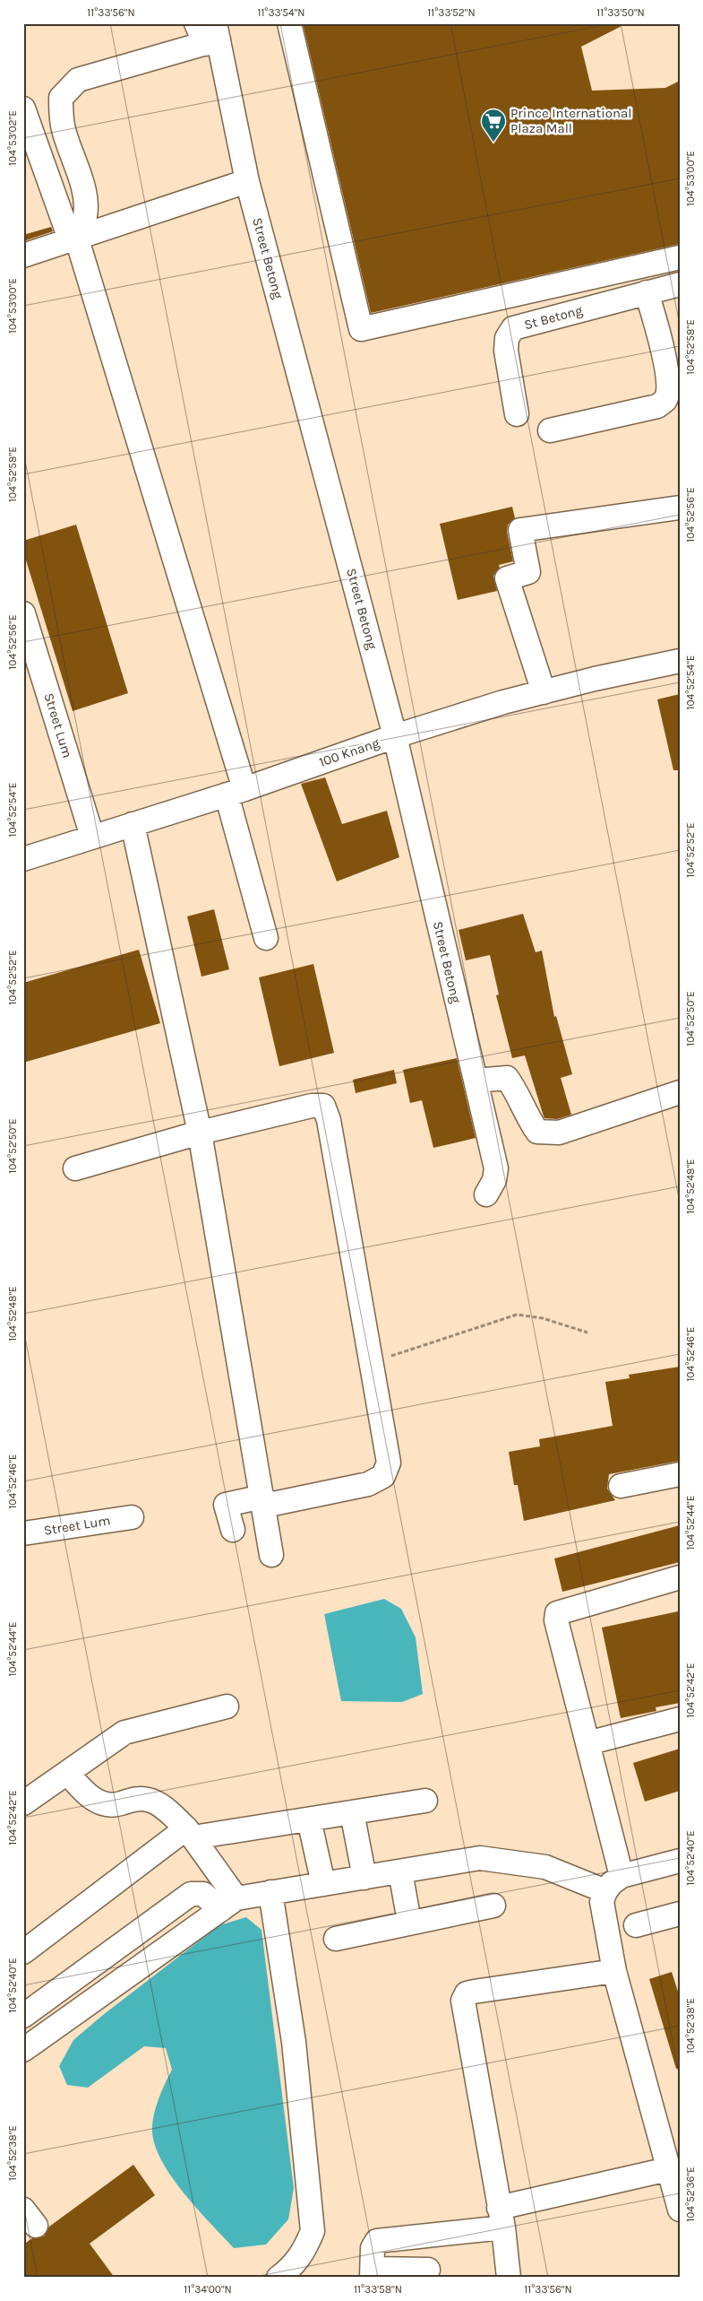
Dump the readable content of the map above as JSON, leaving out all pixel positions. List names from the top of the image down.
{
  "streets": {
    "street": [
      "Street Betong",
      "St Betong",
      "Street Lum",
      "100 Knang"
    ]
  },
  "crossings": [
    ["Street Betong", "100 Knang"],
    ["Street Lum", "100 Knang"]
  ],
  "places": {
    "supermarket": ["Prince International Plaza Mall"]
  },
  "coordinates": [
    "11°33'56\"N",
    "11°33'54\"N",
    "11°33'52\"N",
    "11°33'50\"N",
    "104°53'02\"E",
    "104°53'00\"E",
    "104°52'58\"E",
    "104°52'56\"E",
    "104°52'54\"E",
    "104°52'52\"E",
    "104°52'50\"E",
    "104°52'48\"E",
    "104°52'46\"E",
    "104°52'44\"E",
    "104°52'42\"E",
    "104°52'40\"E",
    "104°52'38\"E",
    "104°52'36\"E",
    "11°34'00\"N",
    "11°33'58\"N"
  ]
}
